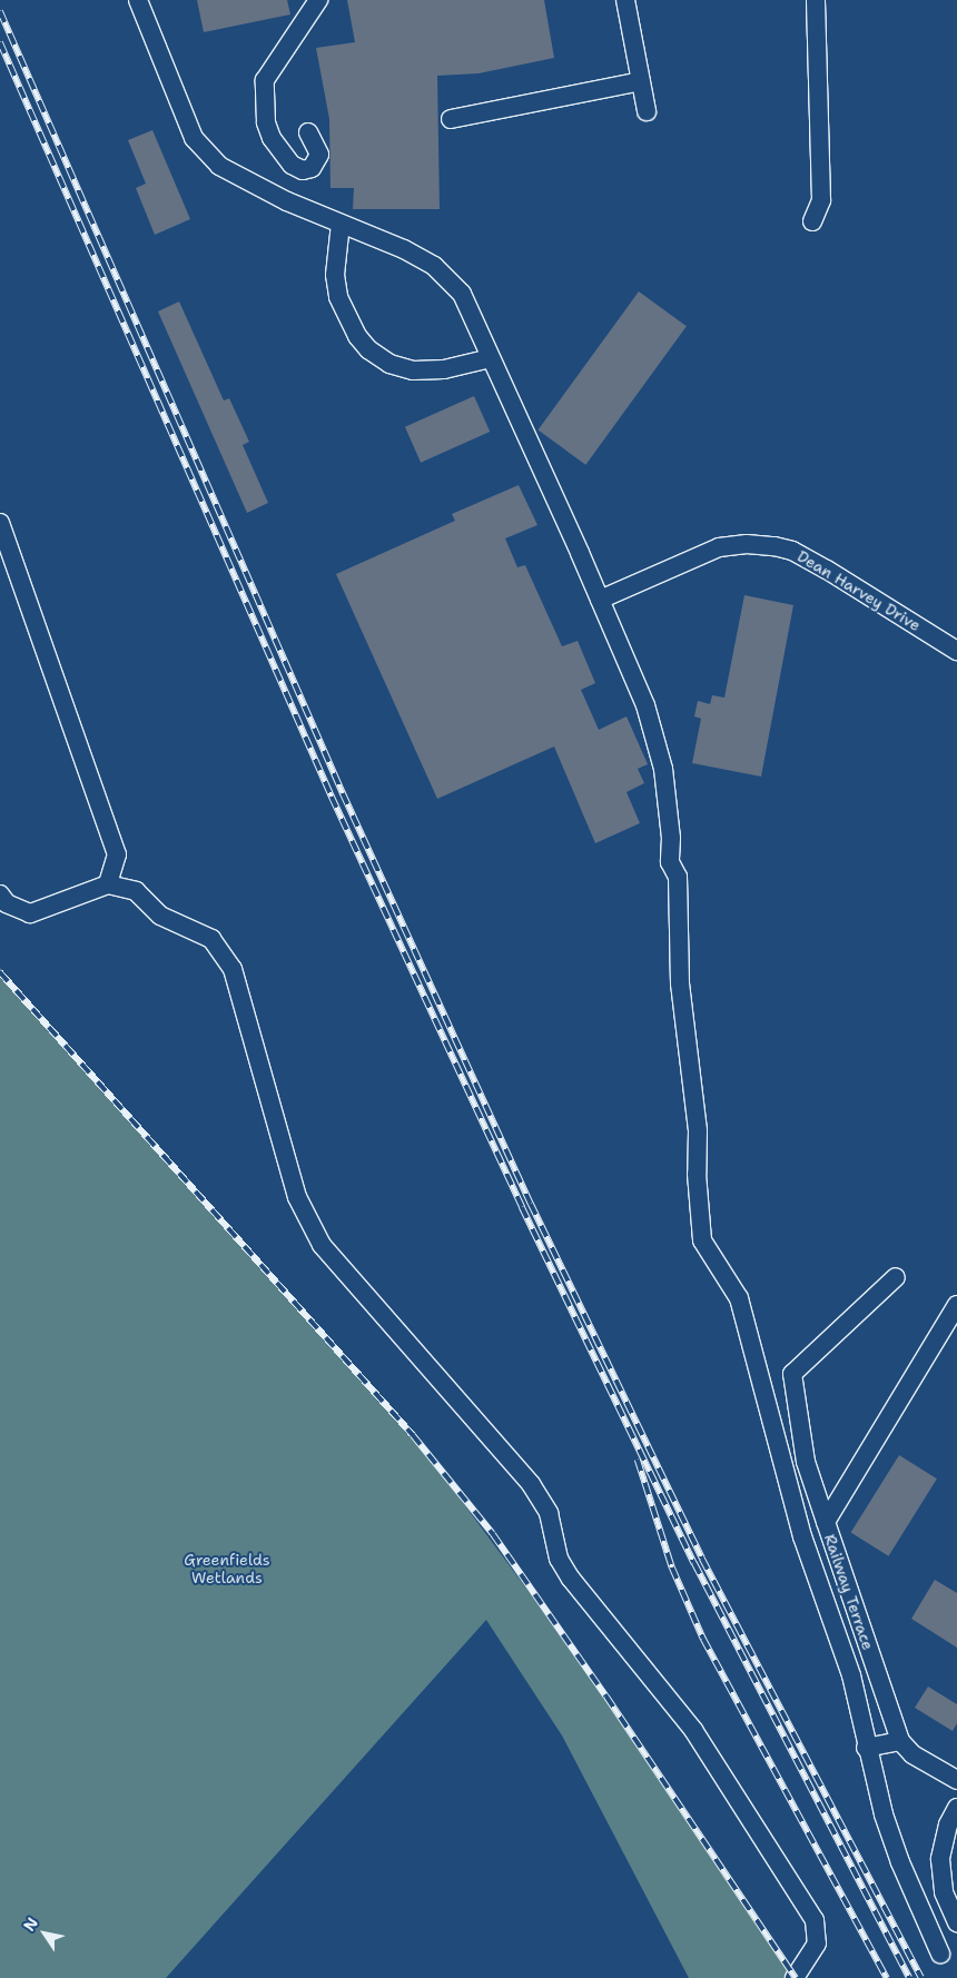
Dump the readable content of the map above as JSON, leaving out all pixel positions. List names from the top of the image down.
{
  "streets": {
    "street": ["Dean Harvey Drive", "Railway Terrace"]
  },
  "parks": ["Greenfields Wetlands"],
  "north": "top left"
}
